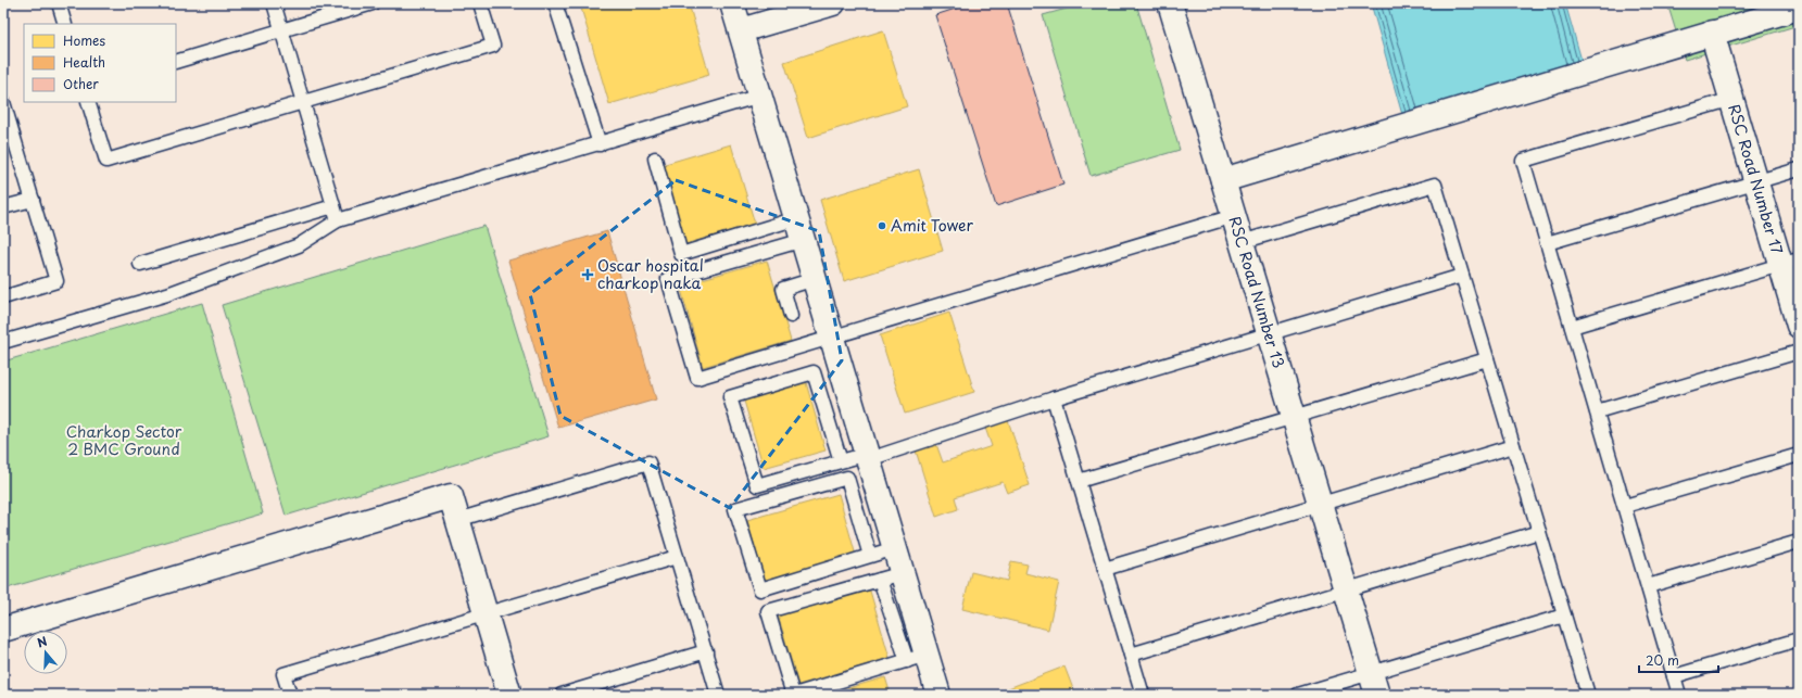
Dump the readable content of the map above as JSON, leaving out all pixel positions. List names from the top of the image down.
{
  "streets": {
    "street": ["RSC Road Number 17", "RSC Road Number 13"]
  },
  "parks": ["Charkop Sector 2 BMC Ground"],
  "places": {
    "other": ["Amit Tower"],
    "health": ["Oscar hospital charkop naka"]
  },
  "legend": ["Homes", "Health", "Other"],
  "scale_bar": "20 m",
  "north": "top"
}
